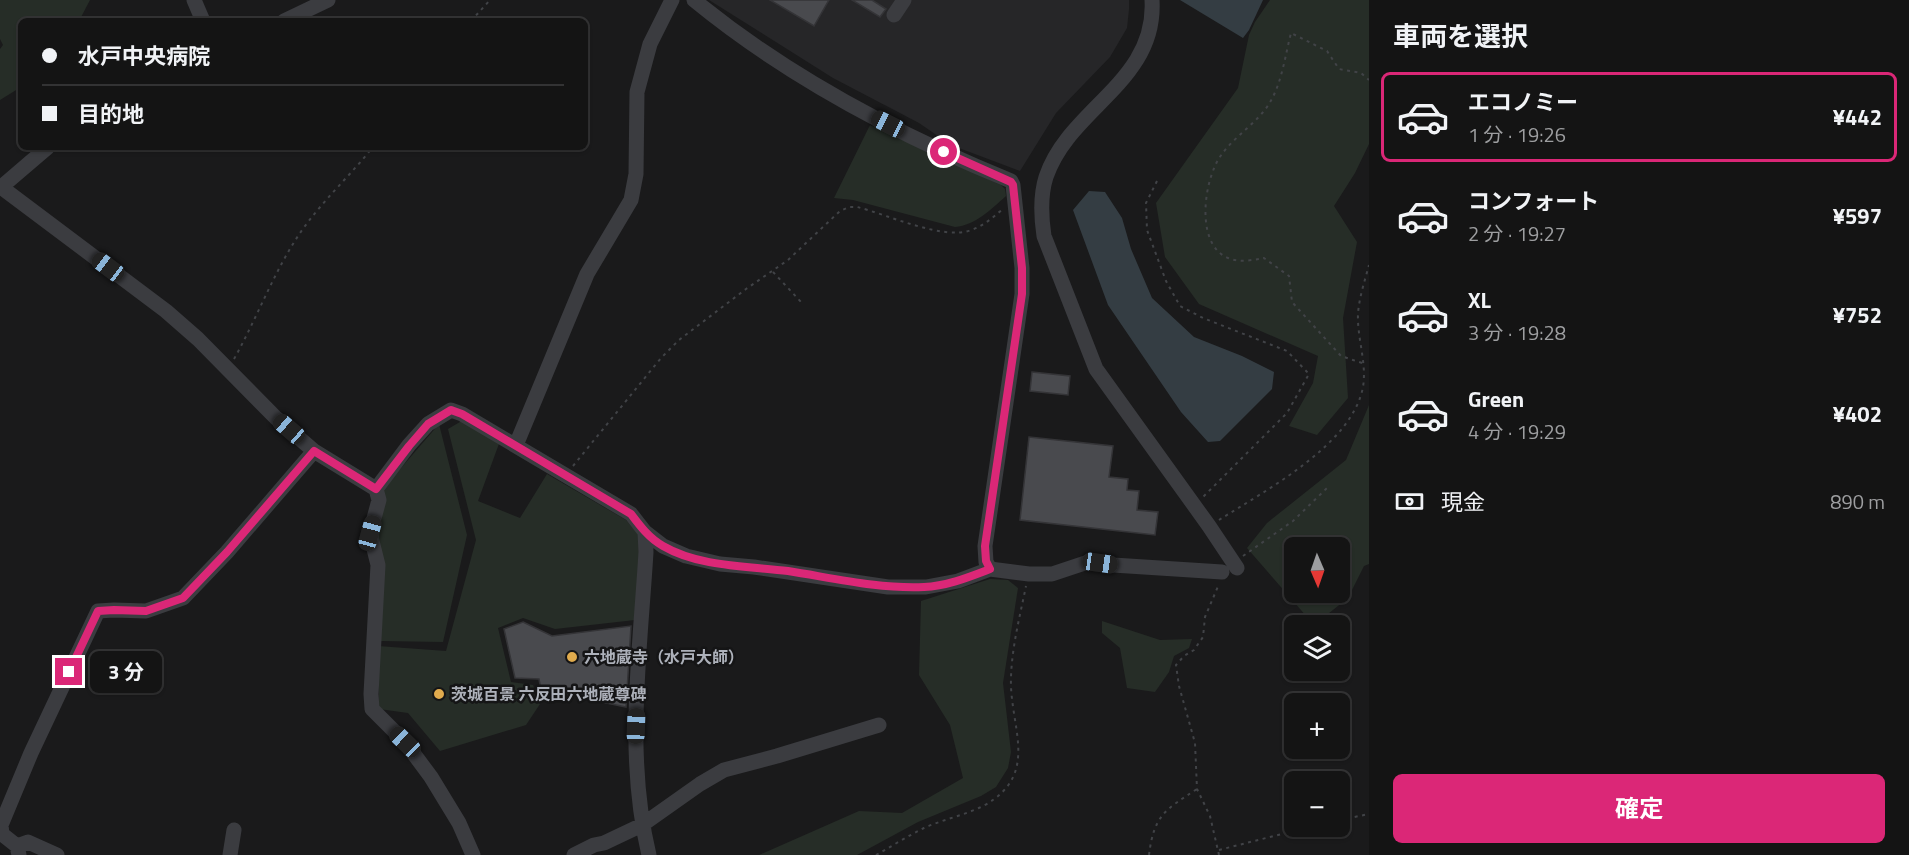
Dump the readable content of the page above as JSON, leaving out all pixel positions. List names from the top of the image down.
{
  "places": ["六地蔵寺（水戸大師）", "茨城百景 六反田六地蔵尊碑"],
  "north": "bottom",
  "page": {
    "heading": "車両を選択",
    "banner": ["水戸中央病院", "目的地"],
    "list": [
      {
        "name": "エコノミー",
        "note": "1 分 · 19:26",
        "value": "¥442"
      },
      {
        "name": "コンフォート",
        "note": "2 分 · 19:27",
        "value": "¥597"
      },
      {
        "name": "XL",
        "note": "3 分 · 19:28",
        "value": "¥752"
      },
      {
        "name": "Green",
        "note": "4 分 · 19:29",
        "value": "¥402"
      }
    ],
    "pay": ["現金", "890 m"],
    "map_buttons": ["+", "−"],
    "bubble": "3 分",
    "buttons": "確定"
  }
}
